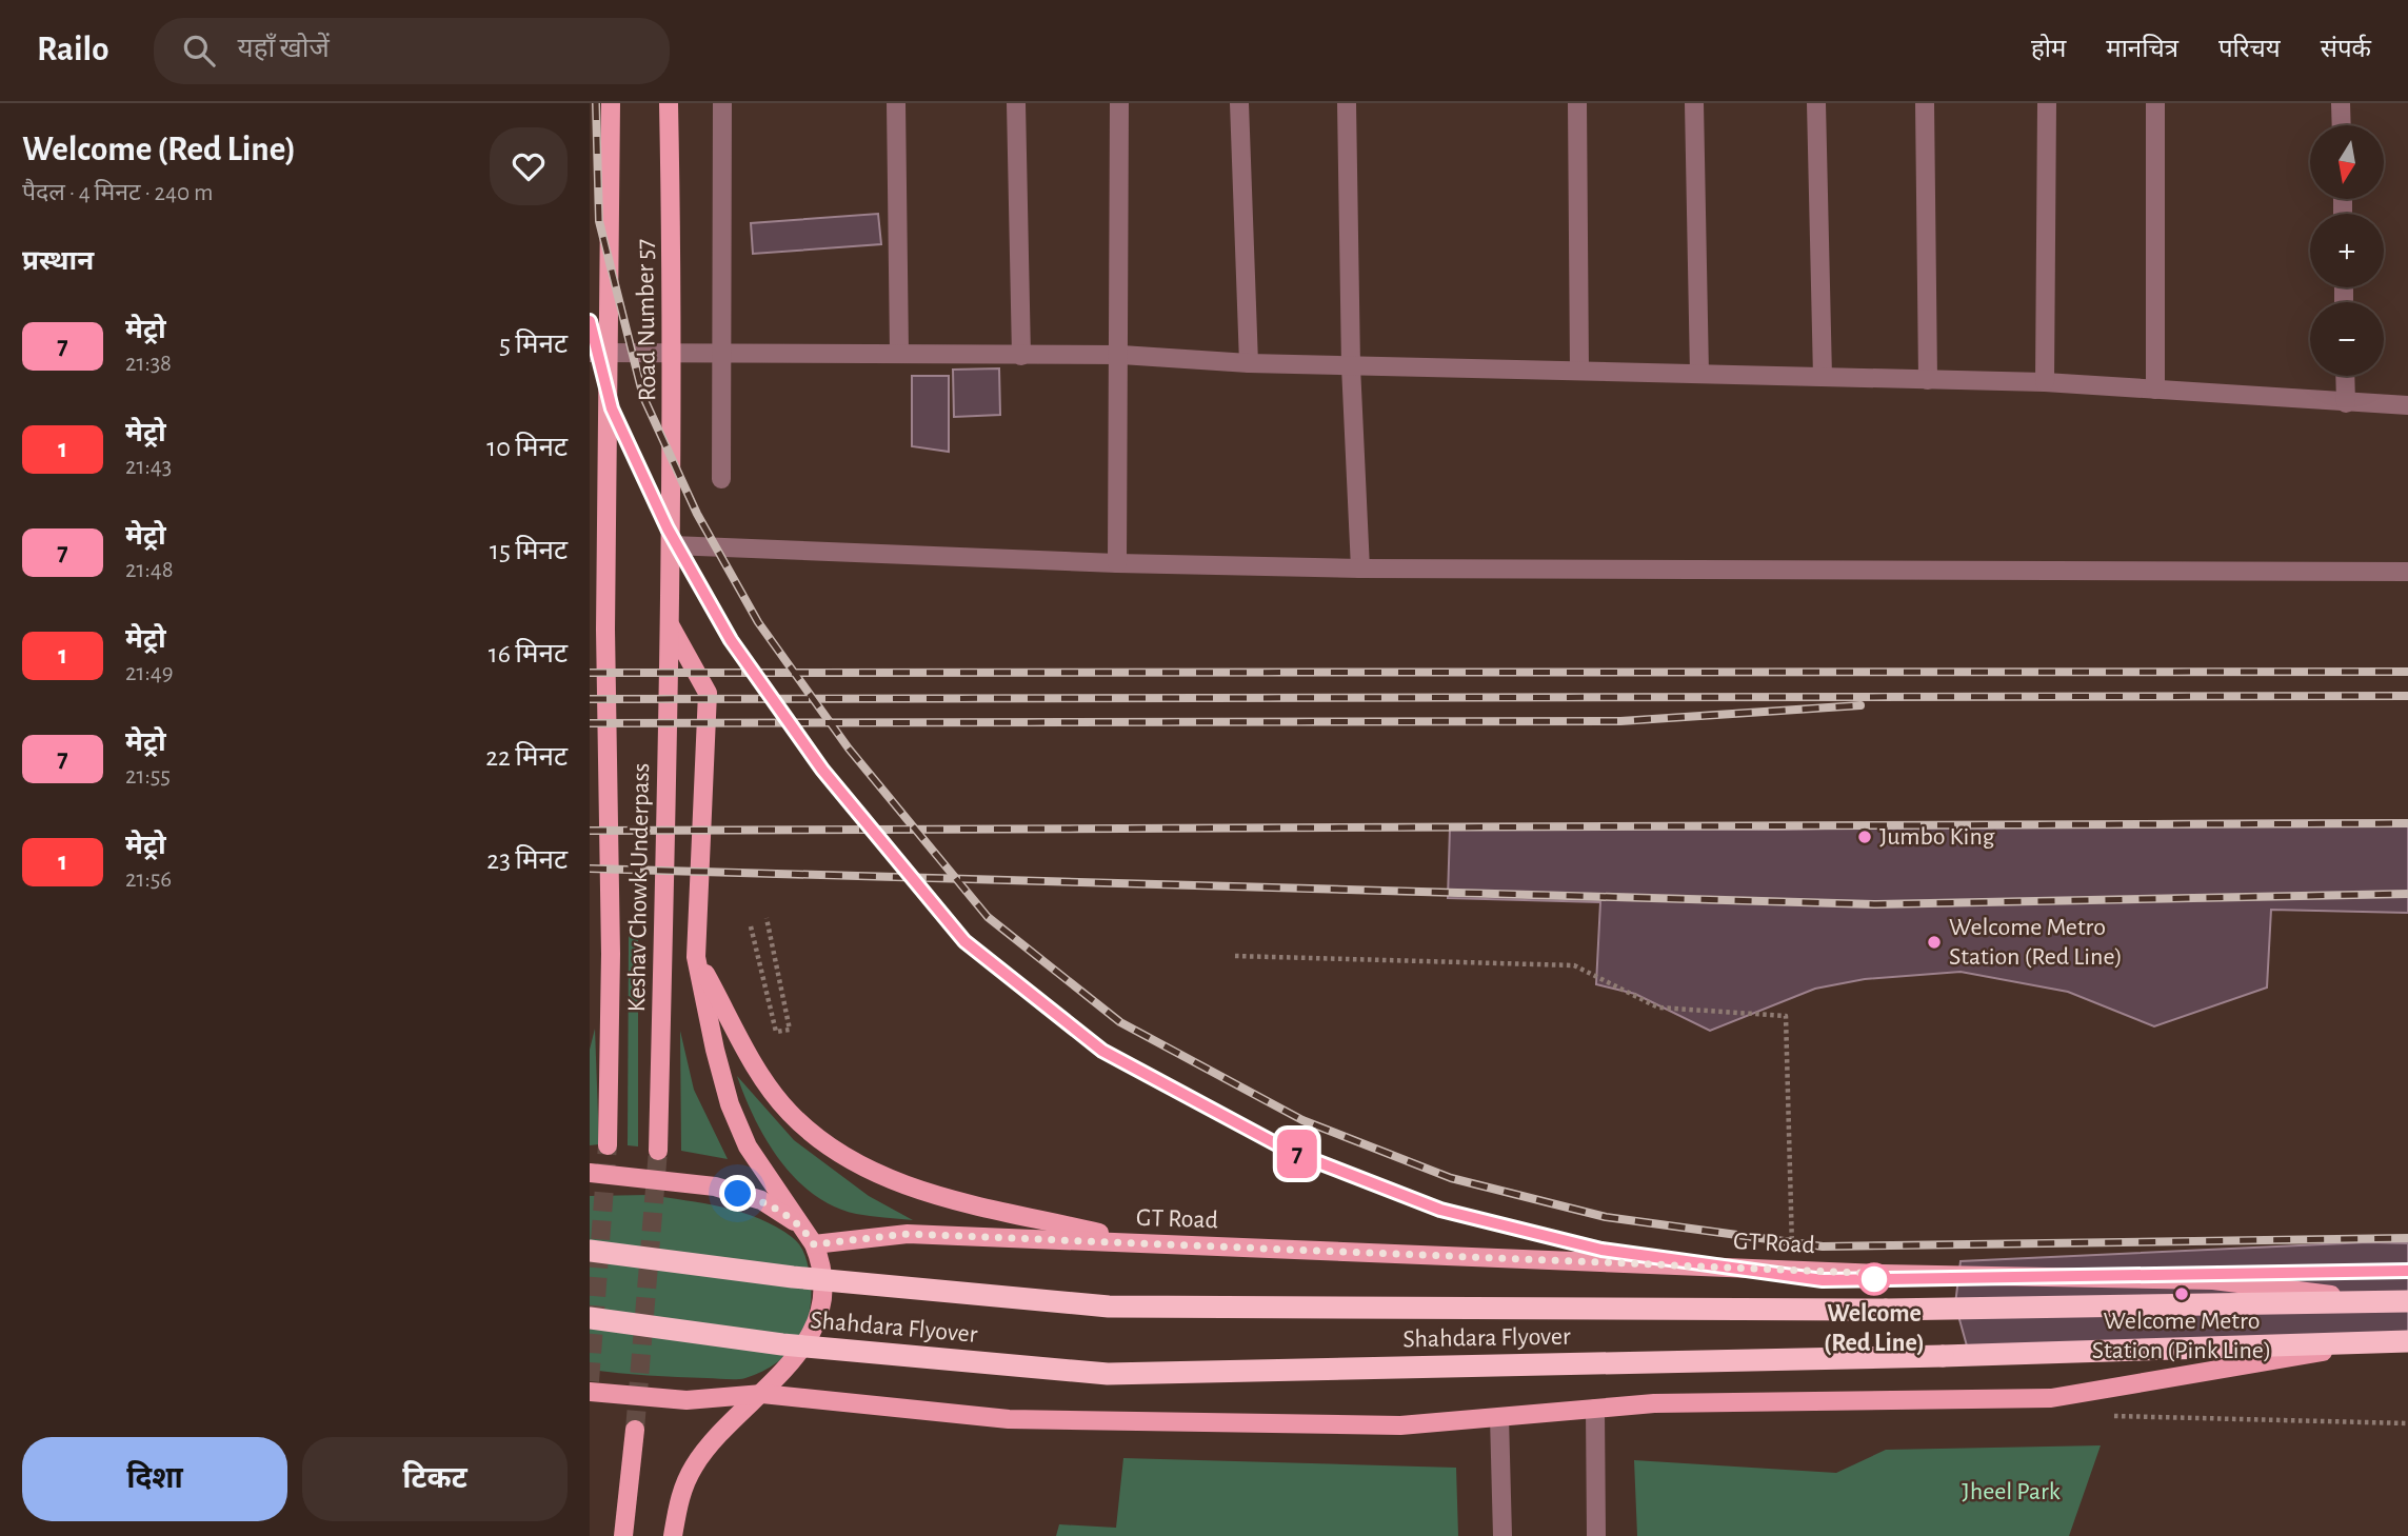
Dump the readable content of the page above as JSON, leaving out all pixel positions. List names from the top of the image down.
{
  "streets": {
    "highway": ["Shahdara Flyover"],
    "main road": ["Road Number 57", "Keshav Chowk Underpass", "GT Road"]
  },
  "crossings": [
    ["Road Number 57", "Keshav Chowk Underpass"],
    ["GT Road", "Shahdara Flyover"]
  ],
  "parks": ["Jheel Park"],
  "places": [
    "Jumbo King",
    "Welcome Metro Station (Red Line)",
    "Welcome (Red Line)",
    "Welcome Metro Station (Pink Line)"
  ],
  "lines": ["metro line 7"],
  "north": "bottom",
  "page": {
    "header": "Railo",
    "search": "यहाँ खोजें",
    "nav": [
      "होम",
      "मानचित्र",
      "परिचय",
      "संपर्क"
    ],
    "heading": [
      ["Welcome (Red Line)", "पैदल · 4 मिनट · 240 m"],
      "प्रस्थान"
    ],
    "on_map": "7",
    "map_buttons": ["+", "−"],
    "list": [
      {
        "mark": "7",
        "name": "मेट्रो",
        "note": "21:38",
        "value": "5 मिनट"
      },
      {
        "mark": "1",
        "name": "मेट्रो",
        "note": "21:43",
        "value": "10 मिनट"
      },
      {
        "mark": "7",
        "name": "मेट्रो",
        "note": "21:48",
        "value": "15 मिनट"
      },
      {
        "mark": "1",
        "name": "मेट्रो",
        "note": "21:49",
        "value": "16 मिनट"
      },
      {
        "mark": "7",
        "name": "मेट्रो",
        "note": "21:55",
        "value": "22 मिनट"
      },
      {
        "mark": "1",
        "name": "मेट्रो",
        "note": "21:56",
        "value": "23 मिनट"
      }
    ],
    "buttons": ["दिशा", "टिकट"]
  }
}
